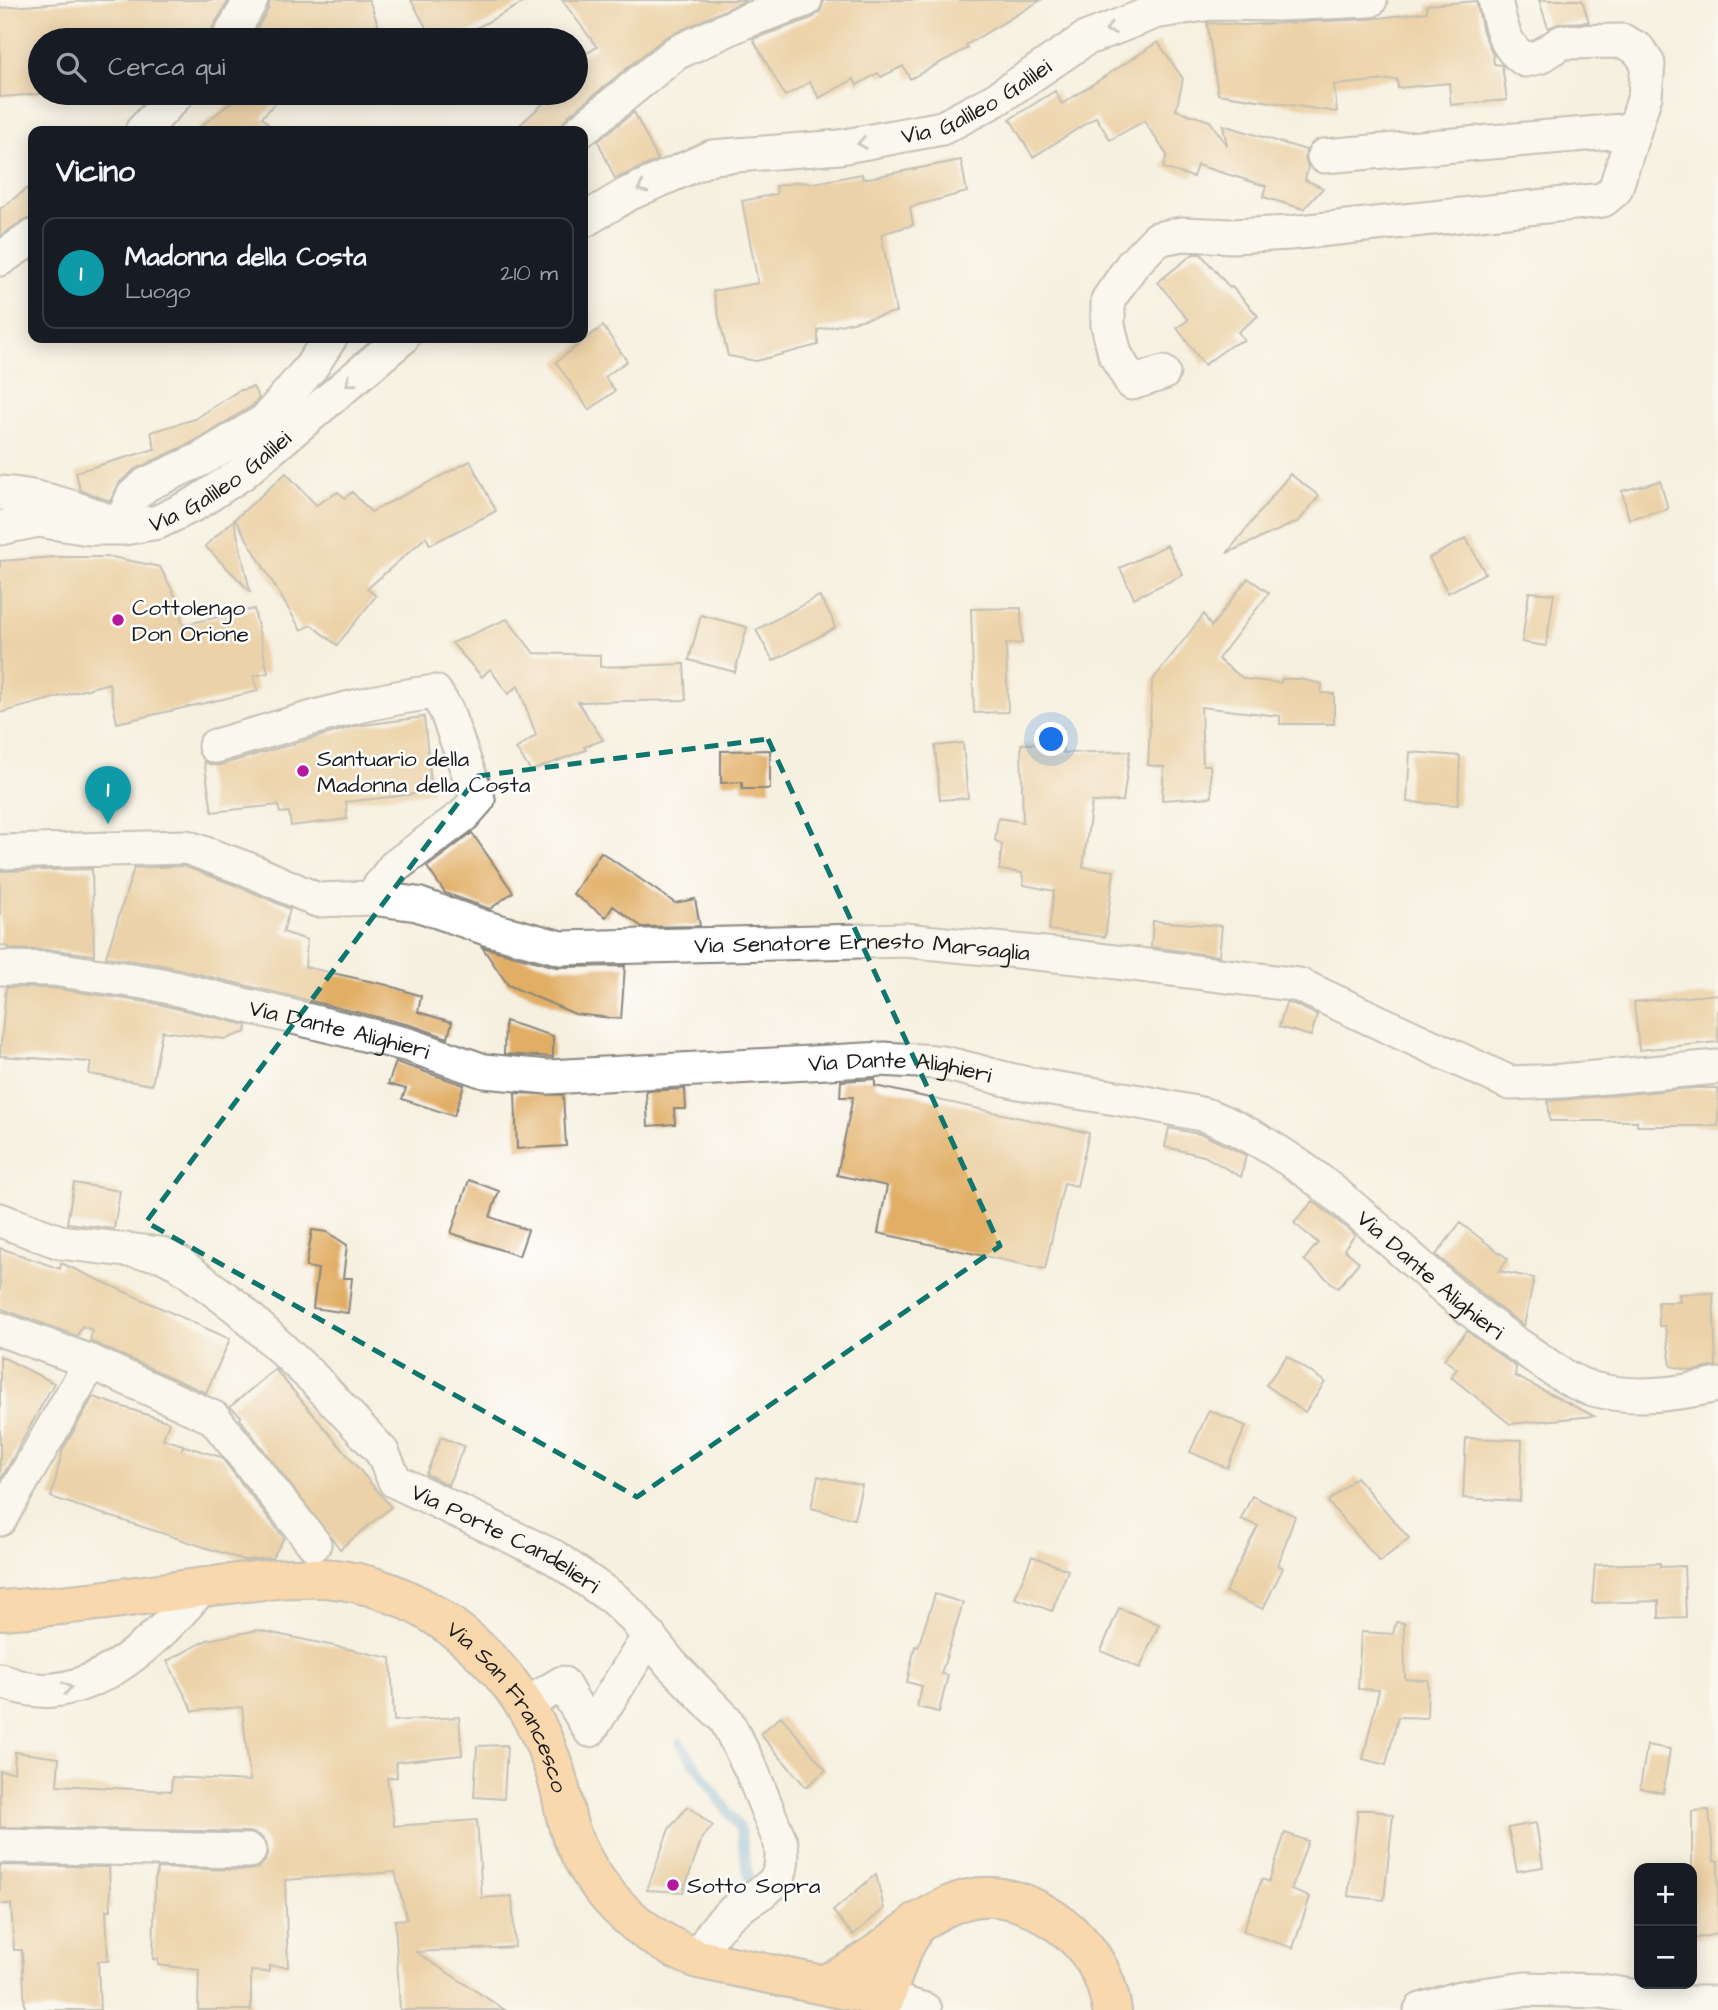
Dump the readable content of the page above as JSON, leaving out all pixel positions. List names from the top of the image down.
{
  "streets": {
    "main road": ["Via San Francesco"],
    "street": [
      "Via Galileo Galilei",
      "Via Senatore Ernesto Marsaglia",
      "Via Dante Alighieri",
      "Via Porte Candelieri"
    ]
  },
  "crossings": [
    ["Via Porte Candelieri", "Via San Francesco"]
  ],
  "one_way": ["Via Galileo Galilei"],
  "places": ["Cottolengo Don Orione", "Santuario della Madonna della Costa", "Sotto Sopra"],
  "page": {
    "search": "Cerca qui",
    "heading": "Vicino",
    "list": [
      {
        "mark": "1",
        "name": "Madonna della Costa",
        "note": "Luogo",
        "value": "210 m"
      }
    ],
    "pins": "1",
    "map_buttons": ["+", "−"]
  }
}
